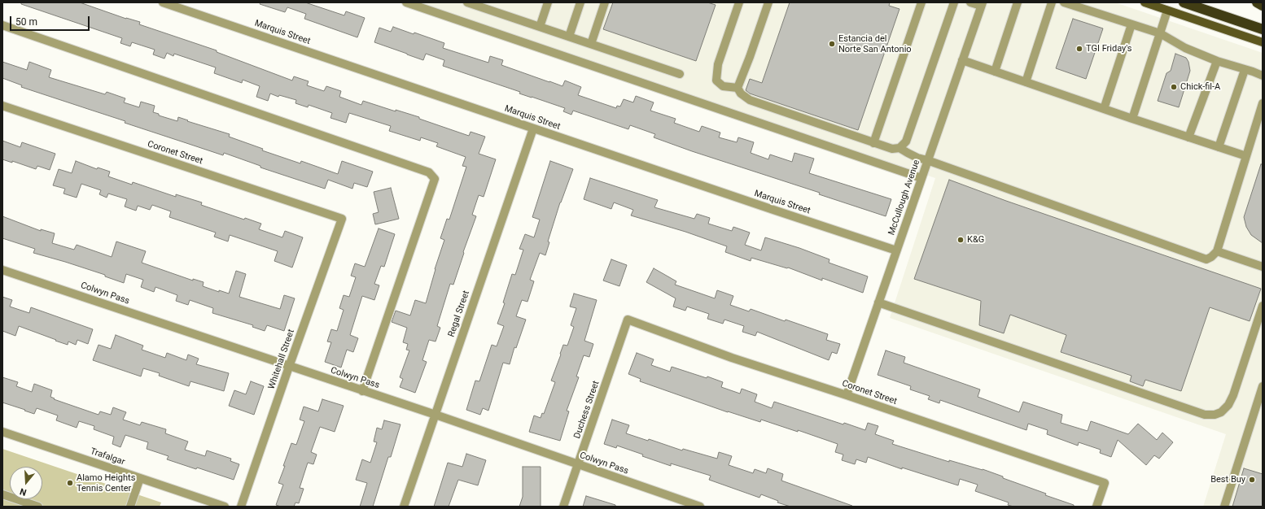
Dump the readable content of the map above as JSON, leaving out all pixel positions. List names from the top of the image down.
{
  "streets": {
    "street": [
      "Marquis Street",
      "Coronet Street",
      "McCullough Avenue",
      "Colwyn Pass",
      "Regal Street",
      "Whitehall Street",
      "Duchess Street",
      "Trafalgar"
    ]
  },
  "crossings": [
    ["Marquis Street", "McCullough Avenue"],
    ["Marquis Street", "Regal Street"],
    ["Coronet Street", "McCullough Avenue"],
    ["Coronet Street", "Whitehall Street"],
    ["Coronet Street", "Duchess Street"],
    ["Colwyn Pass", "Regal Street"],
    ["Colwyn Pass", "Whitehall Street"],
    ["Colwyn Pass", "Duchess Street"]
  ],
  "places": [
    "Estancia del Norte San Antonio",
    "TGI Friday's",
    "Chick-fil-A",
    "K&G",
    "Best Buy",
    "Alamo Heights Tennis Center"
  ],
  "scale_bar": "50 m",
  "north": "bottom"
}
